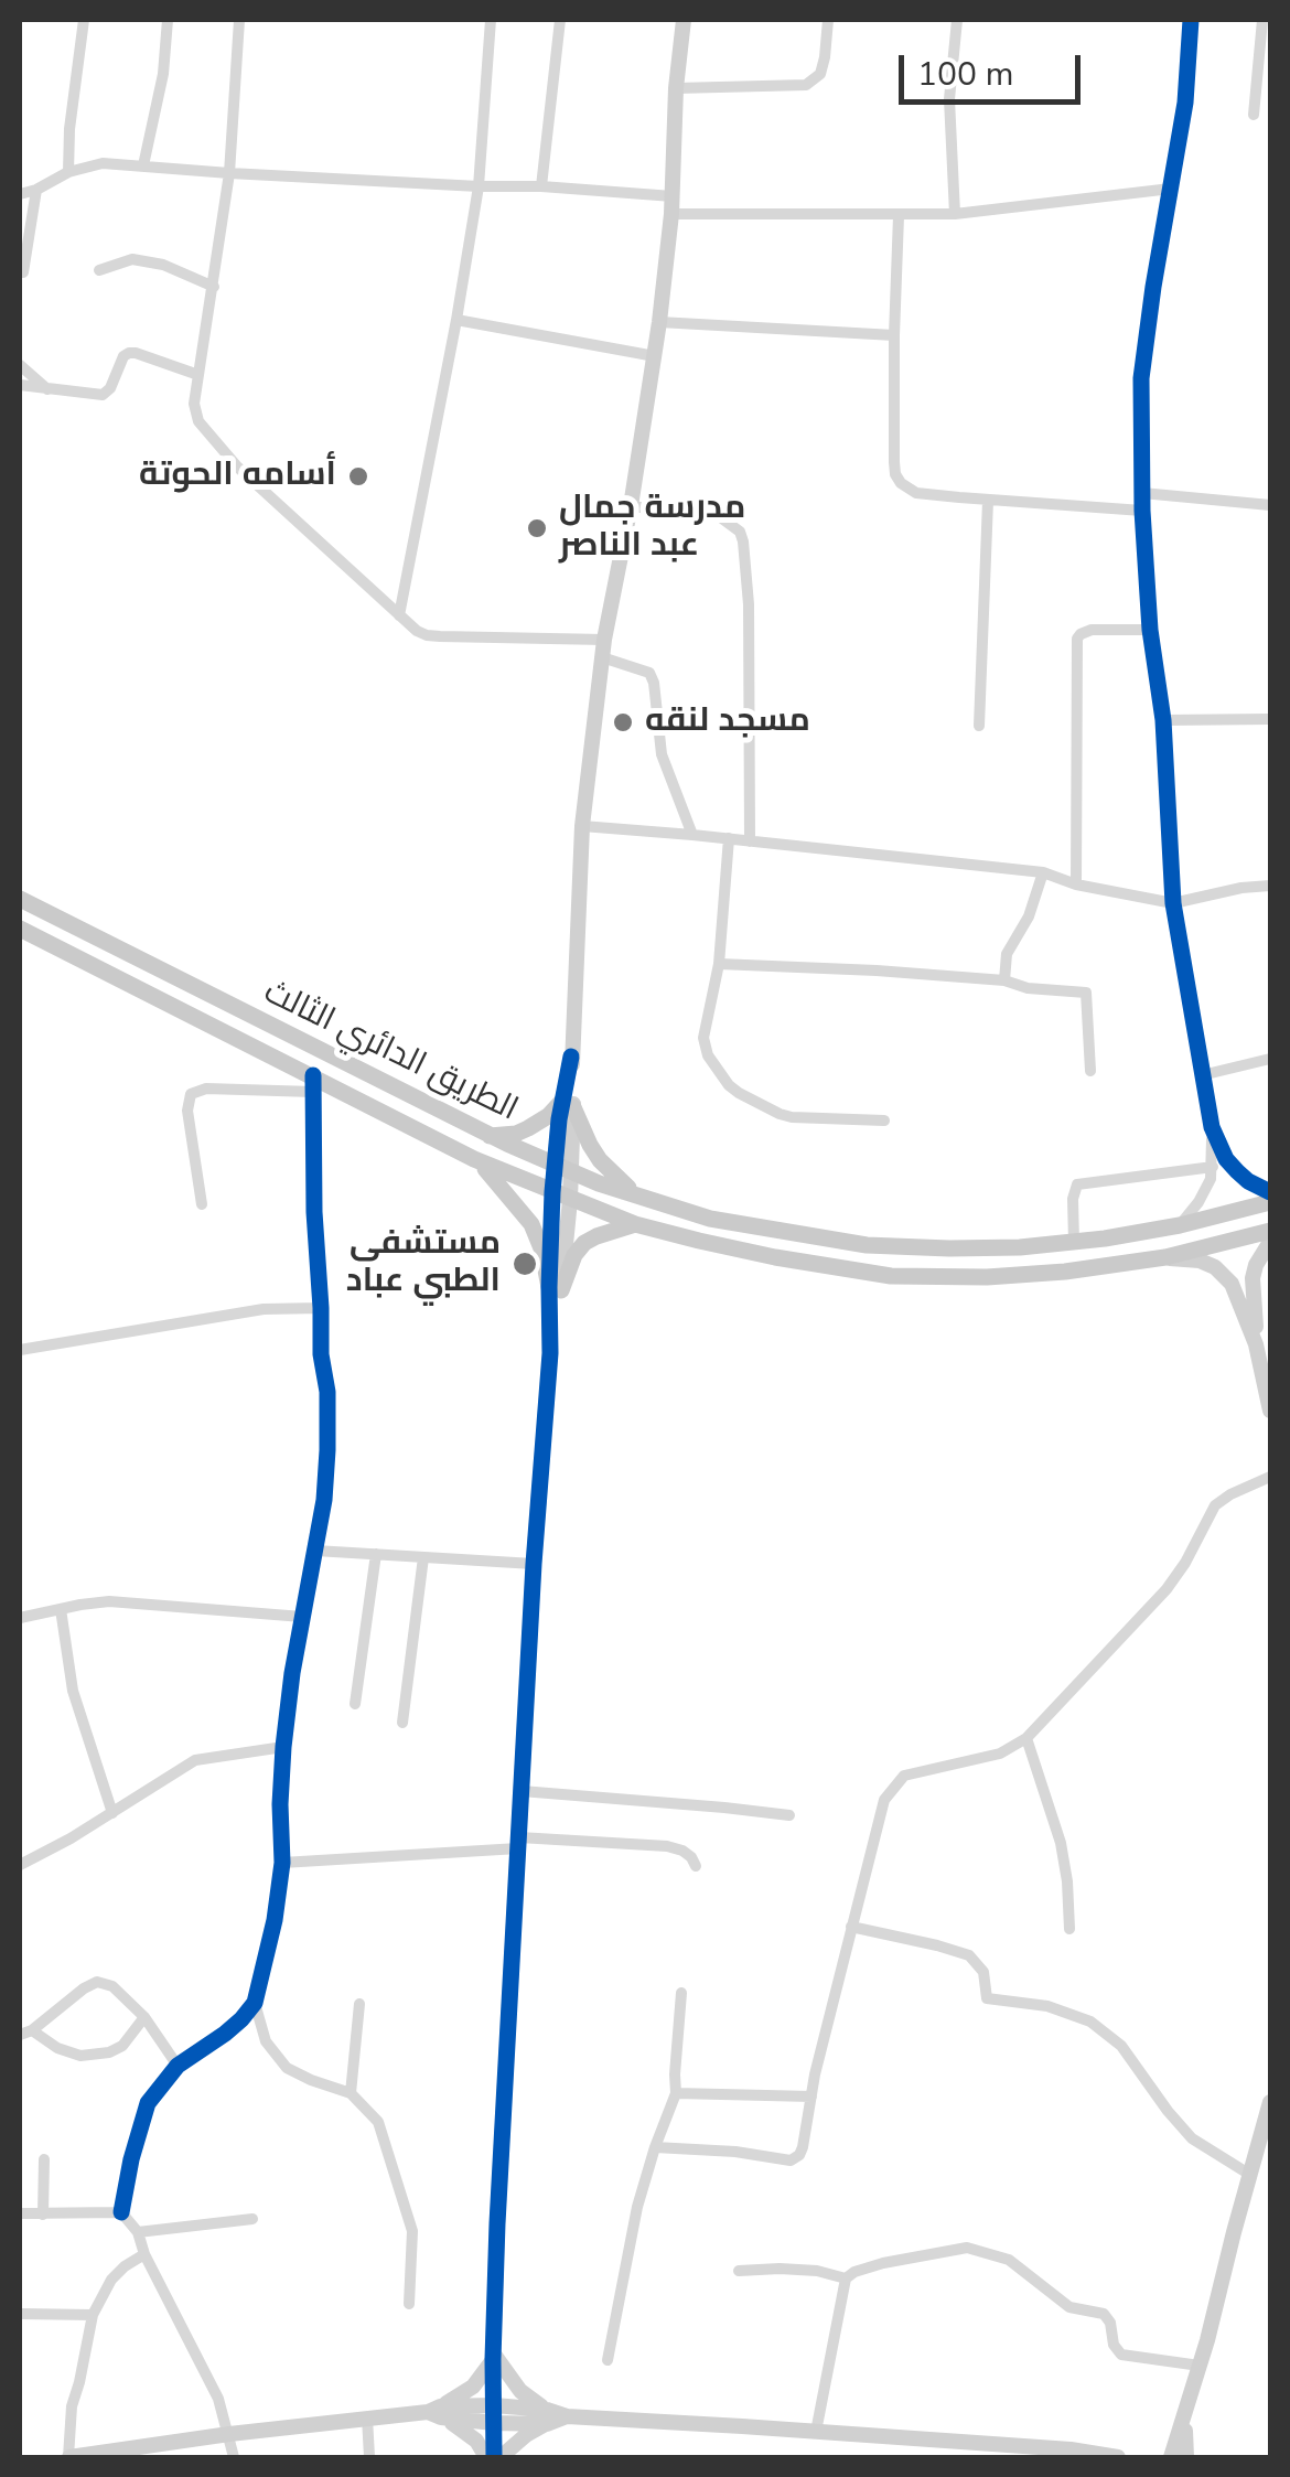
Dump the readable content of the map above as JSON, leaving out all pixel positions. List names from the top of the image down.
{
  "streets": {
    "main road": ["الطريق الدائري الثالث"]
  },
  "places": [
    "أسامه الحوتة",
    "مدرسة جمال عبد الناصر",
    "مسجد لنقه",
    "مستشفى الطبي عباد"
  ],
  "scale_bar": "100 m"
}
